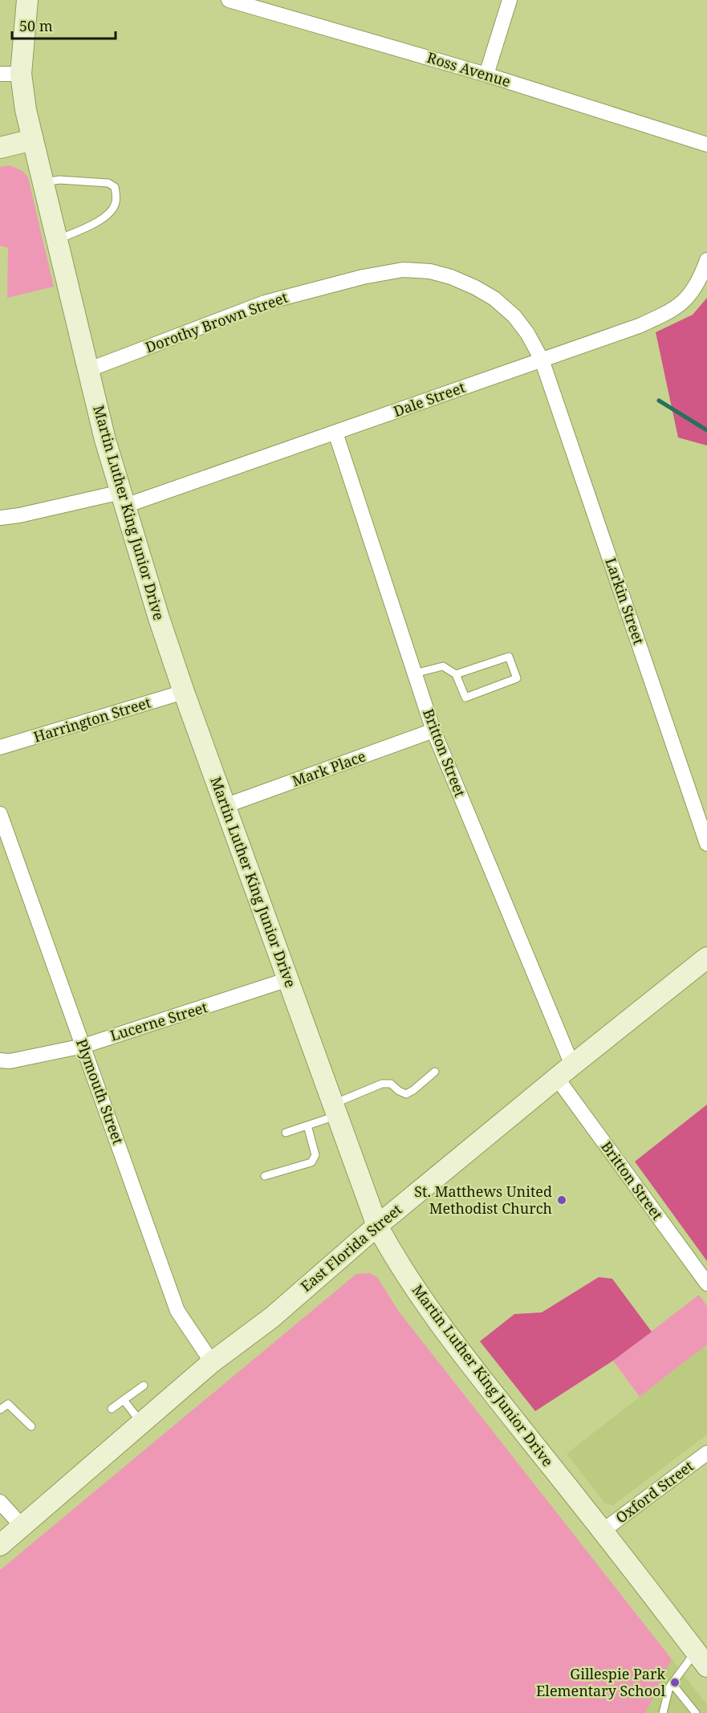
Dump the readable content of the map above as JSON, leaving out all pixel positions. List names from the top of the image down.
{
  "streets": {
    "main road": ["Martin Luther King Junior Drive", "East Florida Street"],
    "street": [
      "Ross Avenue",
      "Dorothy Brown Street",
      "Dale Street",
      "Larkin Street",
      "Harrington Street",
      "Britton Street",
      "Mark Place",
      "Lucerne Street",
      "Plymouth Street",
      "Oxford Street"
    ]
  },
  "crossings": [
    ["Dorothy Brown Street", "Dale Street"],
    ["Dorothy Brown Street", "Martin Luther King Junior Drive"],
    ["Dorothy Brown Street", "Larkin Street"],
    ["Dale Street", "Martin Luther King Junior Drive"],
    ["Dale Street", "Larkin Street"],
    ["Dale Street", "Britton Street"],
    ["Martin Luther King Junior Drive", "Harrington Street"],
    ["Martin Luther King Junior Drive", "Mark Place"],
    ["Martin Luther King Junior Drive", "Lucerne Street"],
    ["Martin Luther King Junior Drive", "East Florida Street"],
    ["Martin Luther King Junior Drive", "Oxford Street"],
    ["Britton Street", "Mark Place"],
    ["Britton Street", "East Florida Street"],
    ["Lucerne Street", "Plymouth Street"],
    ["Plymouth Street", "East Florida Street"]
  ],
  "places": ["St. Matthews United Methodist Church", "Gillespie Park Elementary School"],
  "scale_bar": "50 m"
}
